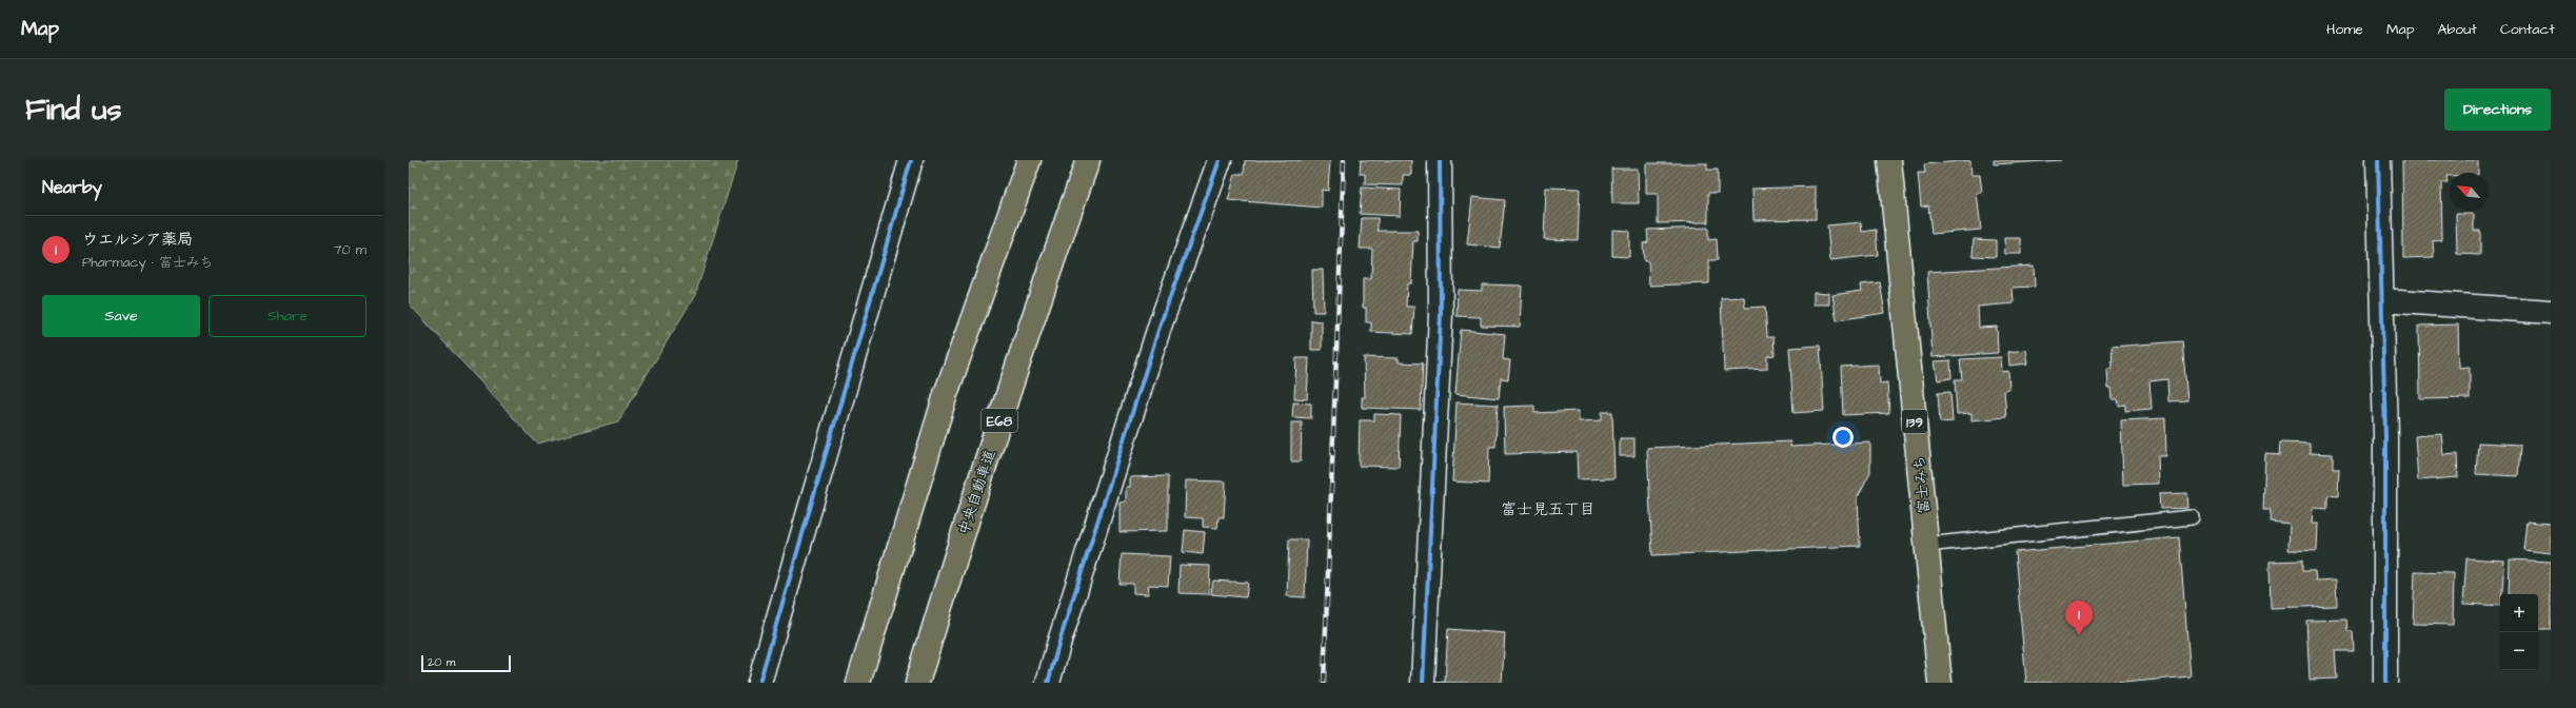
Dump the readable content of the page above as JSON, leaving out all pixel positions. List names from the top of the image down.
{
  "streets": {
    "highway": [
      "E68",
      "139",
      "富士みち",
      "中央自動車道"
    ]
  },
  "districts": ["富士見五丁目"],
  "scale_bar": "20 m",
  "north": "top left",
  "page": {
    "header": "Map",
    "nav": [
      "Home",
      "Map",
      "About",
      "Contact"
    ],
    "buttons": [
      "Directions",
      ["Save", "Share"]
    ],
    "title": "Find us",
    "heading": "Nearby",
    "list": [
      {
        "mark": "1",
        "name": "ウエルシア薬局",
        "note": "Pharmacy · 富士みち",
        "value": "70 m"
      }
    ],
    "map_buttons": ["+", "−"],
    "pins": "1",
    "scale": "20 m"
  }
}
